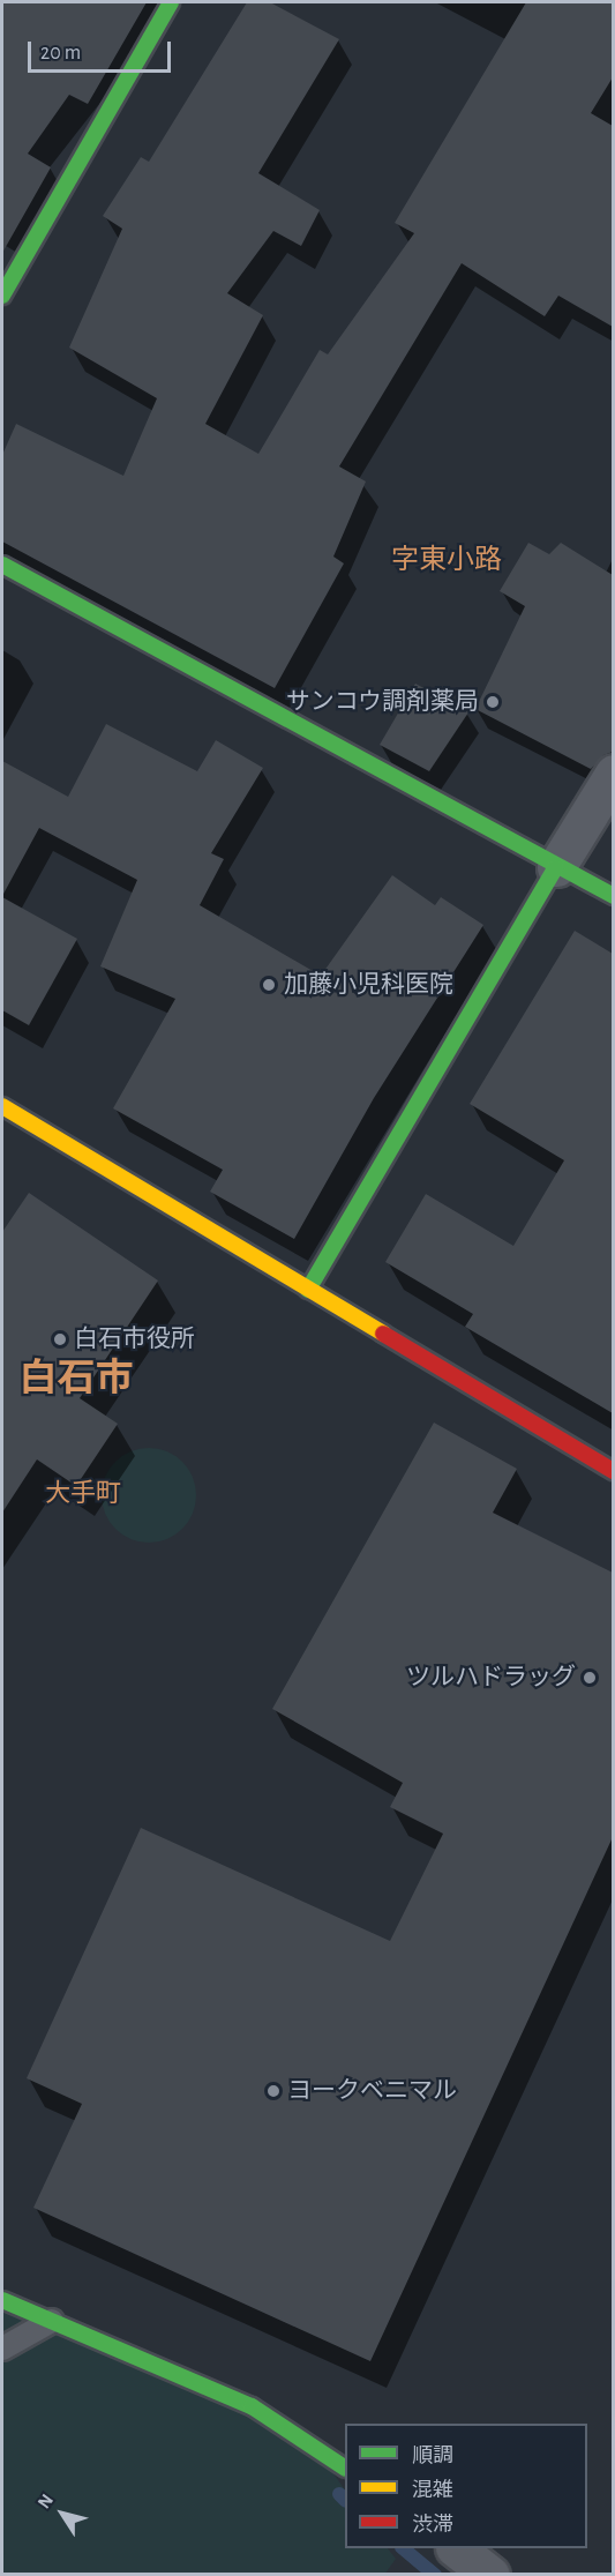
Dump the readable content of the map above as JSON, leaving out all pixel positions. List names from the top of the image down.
{
  "districts": ["字東小路", "白石市", "大手町"],
  "places": [
    "サンコウ調剤薬局",
    "加藤小児科医院",
    "白石市役所",
    "ツルハドラッグ",
    "ヨークベニマル"
  ],
  "legend": ["順調", "混雑", "渋滞"],
  "scale_bar": "20 m",
  "north": "top left"
}
